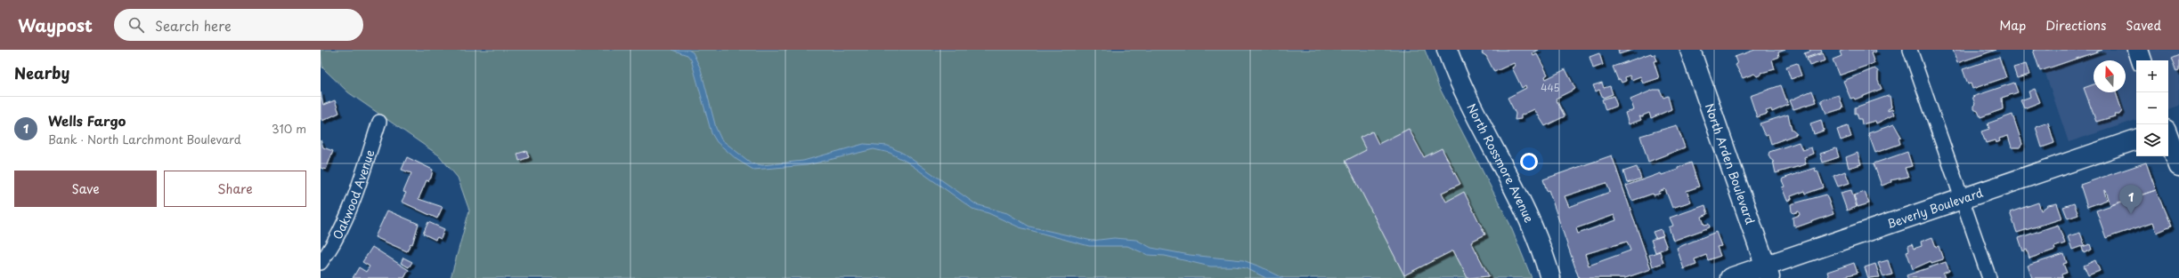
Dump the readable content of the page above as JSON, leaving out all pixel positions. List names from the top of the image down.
{
  "streets": {
    "main road": ["North Rossmore Avenue", "North Arden Boulevard", "Beverly Boulevard"],
    "street": ["Oakwood Avenue"]
  },
  "crossings": [
    ["North Arden Boulevard", "Beverly Boulevard"]
  ],
  "house_numbers": ["445"],
  "north": "top",
  "page": {
    "header": "Waypost",
    "search": "Search here",
    "nav": ["Map", "Directions", "Saved"],
    "heading": "Nearby",
    "map_buttons": ["+", "−"],
    "list": [
      {
        "mark": "1",
        "name": "Wells Fargo",
        "note": "Bank · North Larchmont Boulevard",
        "value": "310 m"
      }
    ],
    "buttons": ["Save", "Share"],
    "pins": "1"
  }
}
